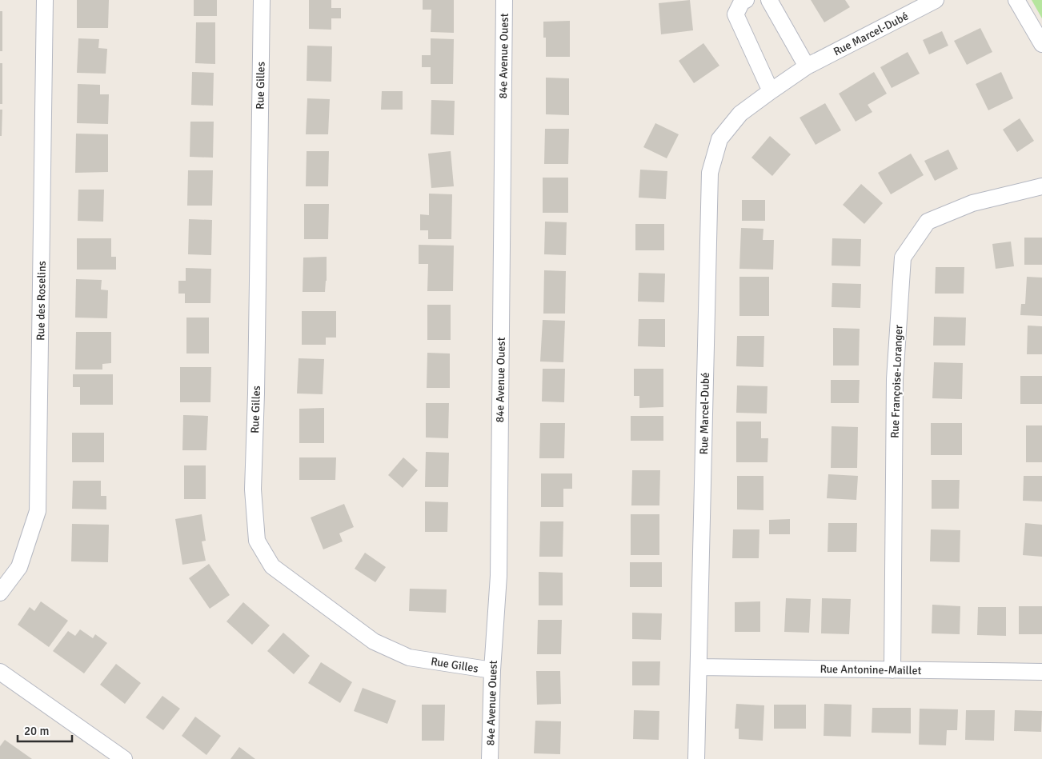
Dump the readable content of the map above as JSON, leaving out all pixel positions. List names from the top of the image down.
{
  "streets": {
    "street": [
      "Rue Marcel-Dubé",
      "84e Avenue Ouest",
      "Rue Gilles",
      "Rue des Roselins",
      "Rue Françoise-Loranger",
      "Rue Antonine-Maillet"
    ]
  },
  "crossings": [
    ["Rue Marcel-Dubé", "Rue Antonine-Maillet"],
    ["84e Avenue Ouest", "Rue Gilles"],
    ["Rue Françoise-Loranger", "Rue Antonine-Maillet"]
  ],
  "scale_bar": "20 m"
}
